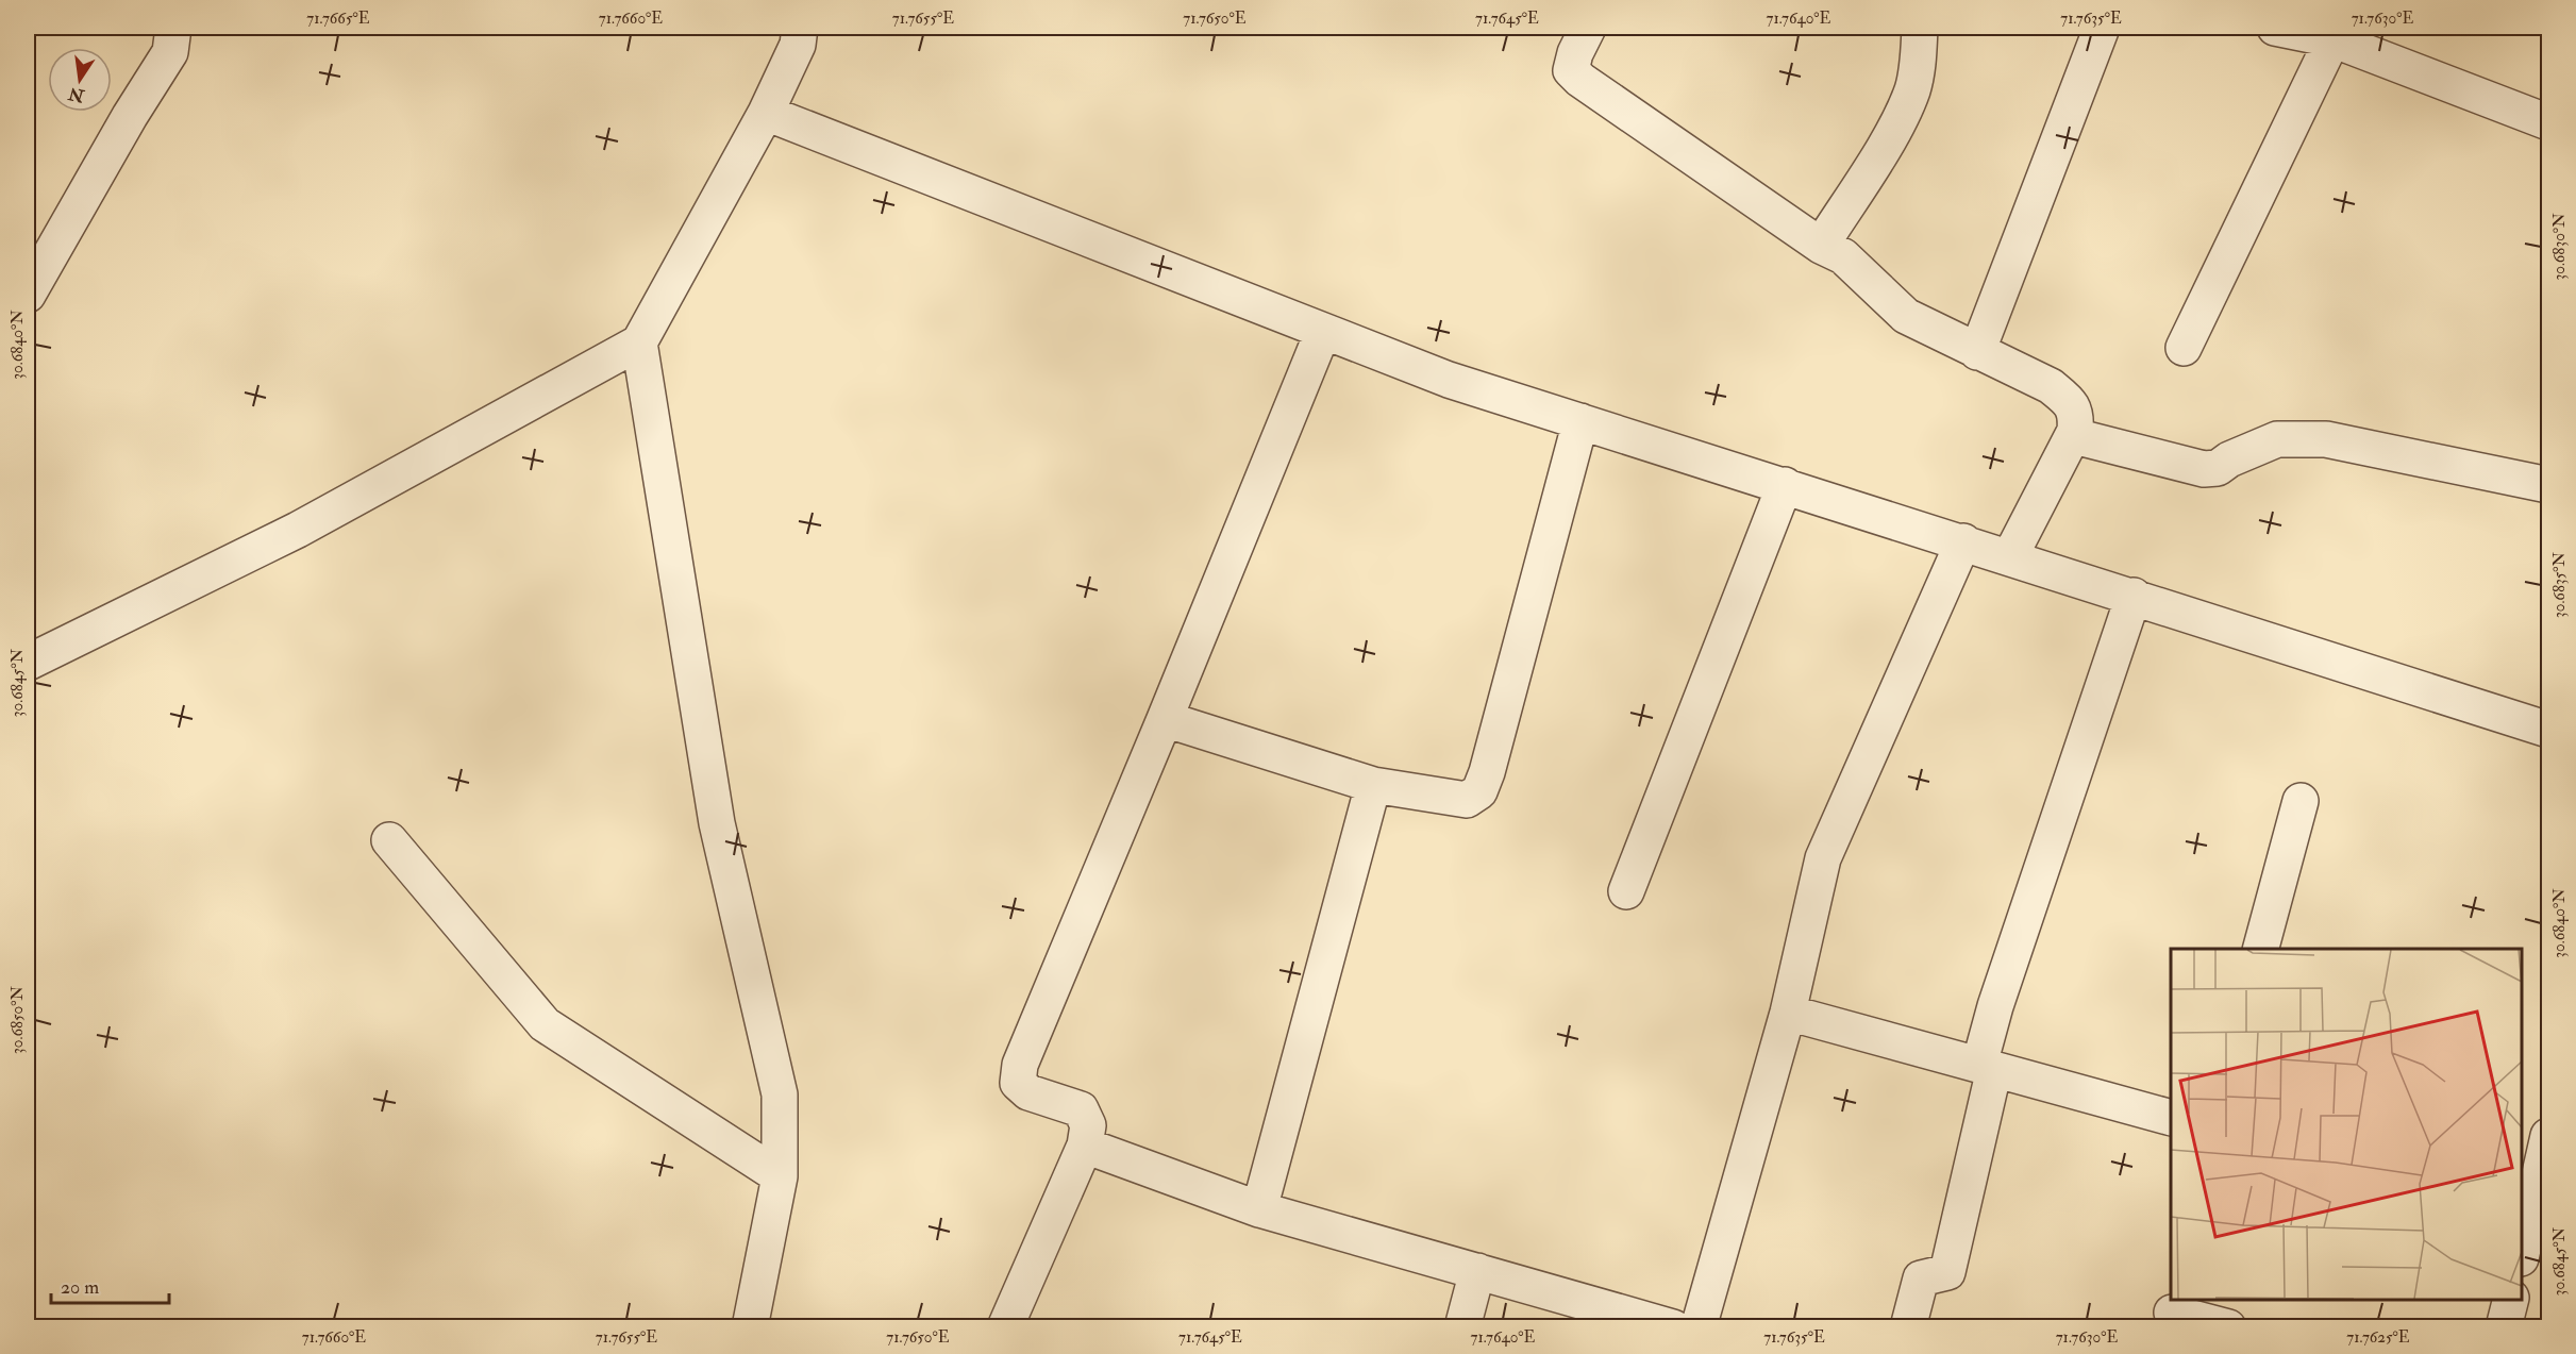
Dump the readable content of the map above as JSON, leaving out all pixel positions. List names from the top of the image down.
{
  "scale_bar": "20 m",
  "north": "bottom",
  "coordinates": [
    "71.7665°E",
    "71.7660°E",
    "71.7655°E",
    "71.7650°E",
    "71.7645°E",
    "71.7640°E",
    "71.7635°E",
    "71.7630°E",
    "30.6830°N",
    "30.6840°N",
    "30.6835°N",
    "30.6845°N",
    "30.6850°N",
    "71.7625°E"
  ]
}
